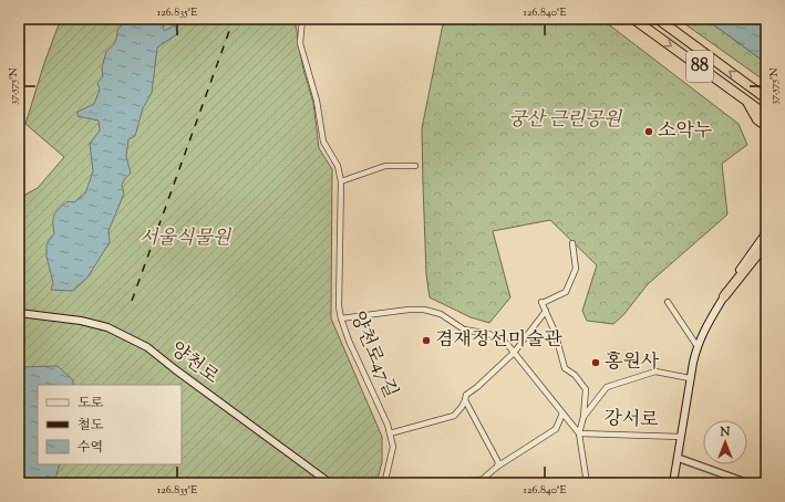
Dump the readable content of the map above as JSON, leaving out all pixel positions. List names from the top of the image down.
{
  "streets": {
    "highway": ["88"],
    "main road": ["양천로", "강서로"],
    "street": ["양천로47길"]
  },
  "parks": ["궁산 근린공원", "서울식물원"],
  "places": ["소악누", "겸재정선미술관", "홍원사"],
  "legend": ["도로", "철도", "수역"],
  "north": "top",
  "coordinates": ["126.835°E", "126.840°E", "37.575°N"]
}
